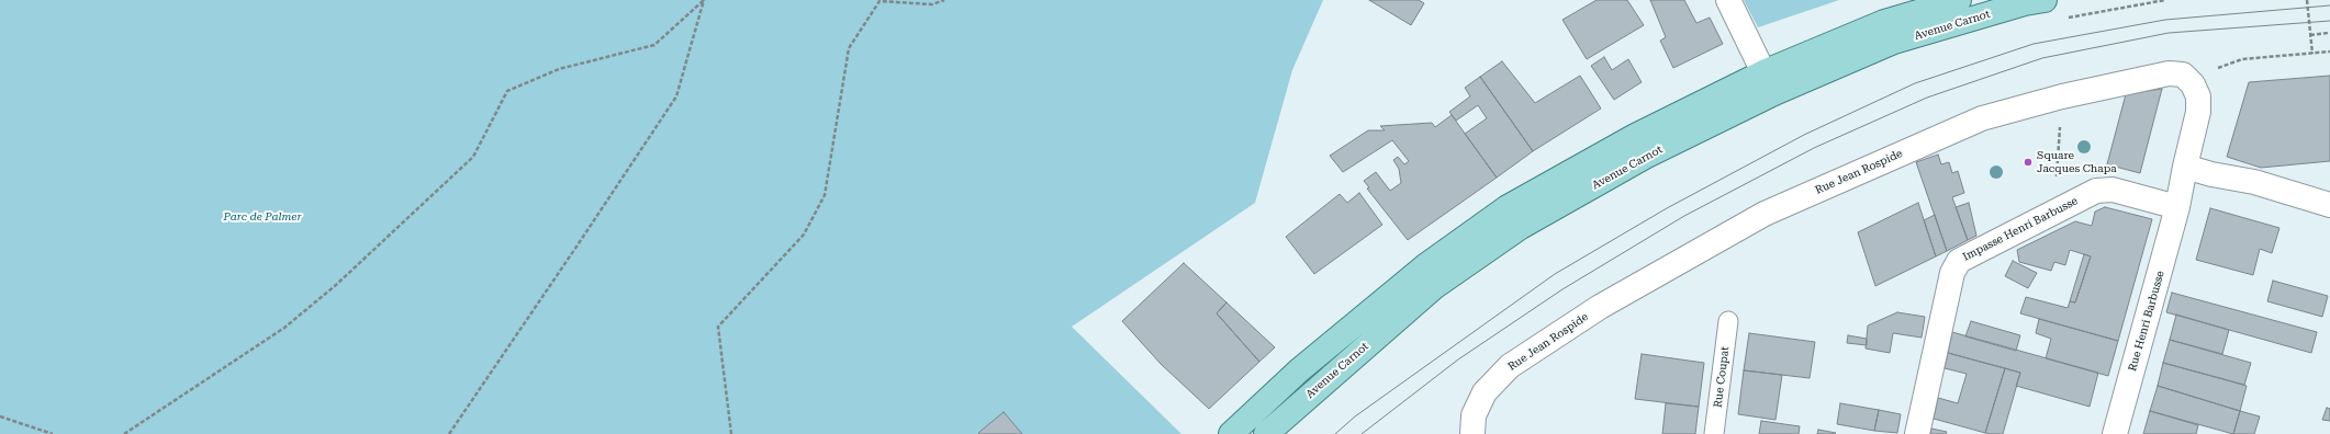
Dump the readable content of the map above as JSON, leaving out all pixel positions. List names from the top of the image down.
{
  "streets": {
    "main road": ["Avenue Carnot"],
    "street": ["Rue Jean Rospide", "Impasse Henri Barbusse", "Rue Henri Barbusse"],
    "lane": ["Rue Coupat"]
  },
  "crossings": [
    ["Impasse Henri Barbusse", "Rue Henri Barbusse"]
  ],
  "parks": ["Parc de Palmer"],
  "places": ["Square Jacques Chapa"]
}
